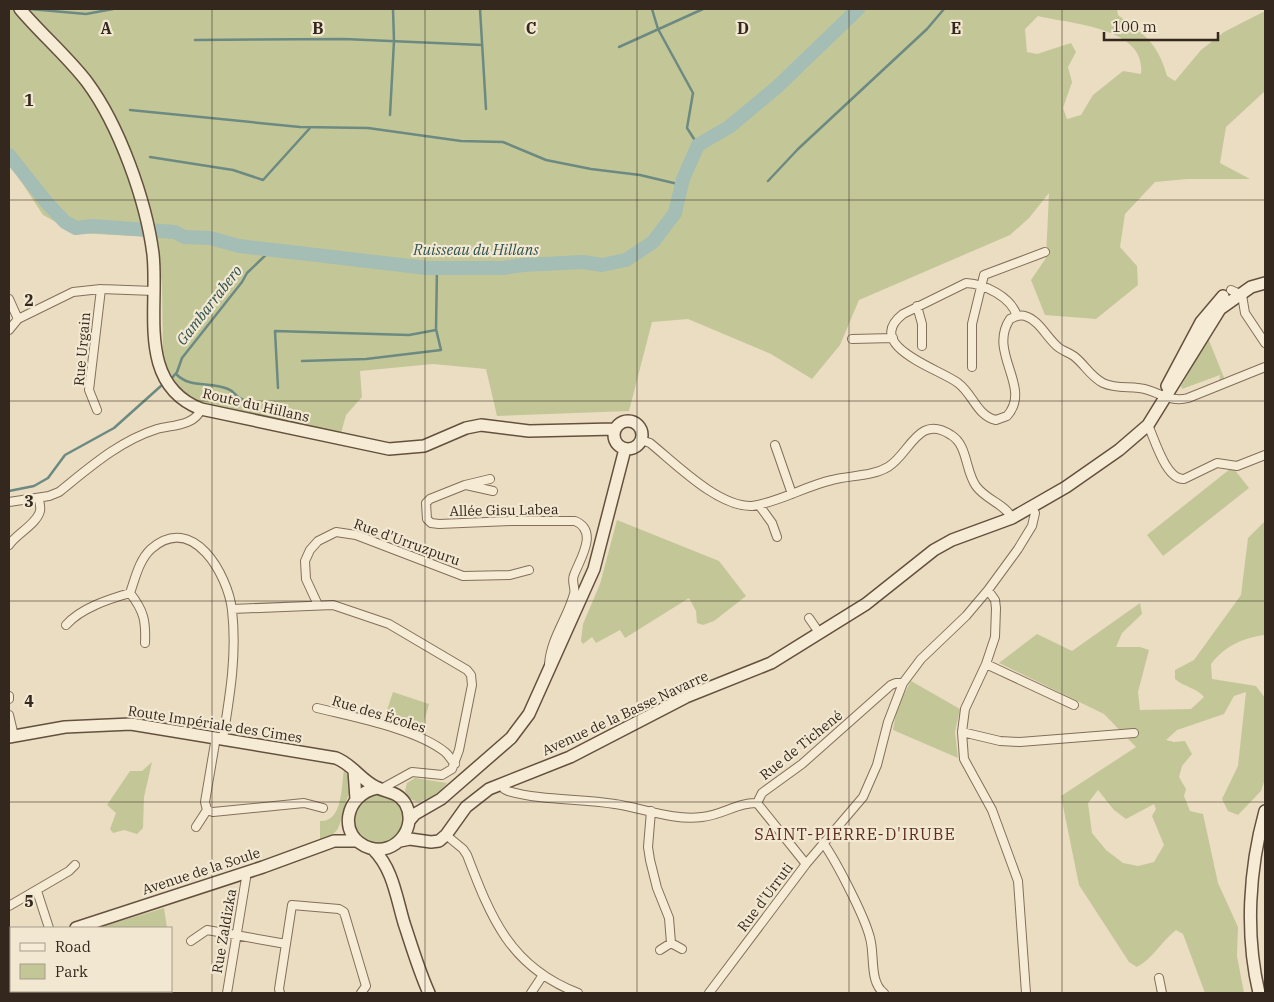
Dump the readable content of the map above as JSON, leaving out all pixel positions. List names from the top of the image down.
{
  "streets": {
    "street": [
      "Rue Urgain",
      "Route du Hillans",
      "Allée Gisu Labea",
      "Rue d'Urruzpuru",
      "Avenue de la Basse Navarre",
      "Rue des Écoles",
      "Route Impériale des Cimes",
      "Rue de Tichené",
      "Avenue de la Soule",
      "Rue d'Urruti",
      "Rue Zaldizka"
    ]
  },
  "crossings": [
    ["Avenue de la Basse Navarre", "Rue de Tichené"],
    ["Route Impériale des Cimes", "Avenue de la Soule"],
    ["Rue de Tichené", "Rue d'Urruti"],
    ["Avenue de la Soule", "Rue Zaldizka"]
  ],
  "districts": ["SAINT-PIERRE-D'IRUBE"],
  "water": ["Ruisseau du Hillans", "Gambarrabero"],
  "legend": ["Road", "Park"],
  "scale_bar": "100 m",
  "grid": {
    "columns": [
      "A",
      "B",
      "C",
      "D",
      "E"
    ],
    "rows": [
      "1",
      "2",
      "3",
      "4",
      "5"
    ]
  }
}
